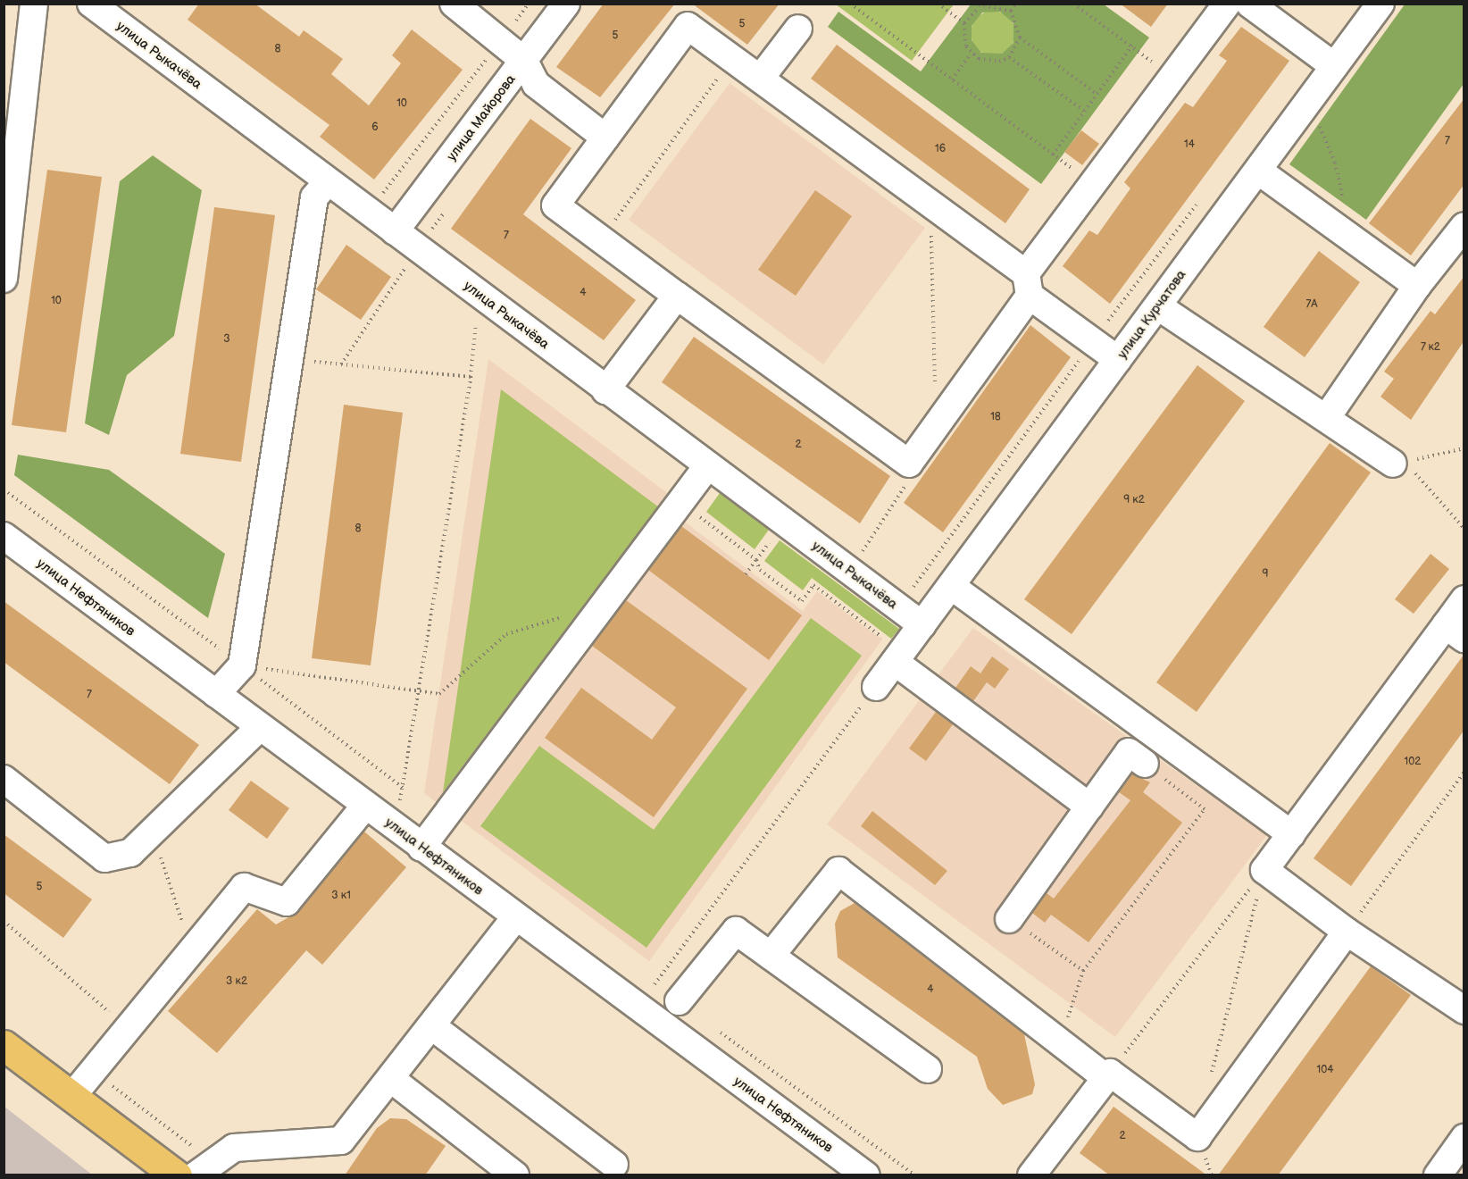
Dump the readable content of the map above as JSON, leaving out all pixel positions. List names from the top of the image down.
{
  "streets": {
    "street": [
      "улица Рыкачёва",
      "улица Майорова",
      "улица Курчатова",
      "улица Нефтяников"
    ]
  },
  "crossings": [
    ["улица Рыкачёва", "улица Майорова"],
    ["улица Рыкачёва", "улица Курчатова"]
  ],
  "house_numbers": [
    "5",
    "5",
    "8",
    "10",
    "6",
    "7",
    "14",
    "16",
    "7",
    "4",
    "10",
    "7А",
    "3",
    "7 к2",
    "18",
    "2",
    "9 к2",
    "8",
    "9",
    "7",
    "102",
    "5",
    "3 к1",
    "3 к2",
    "4",
    "104",
    "2"
  ]
}
